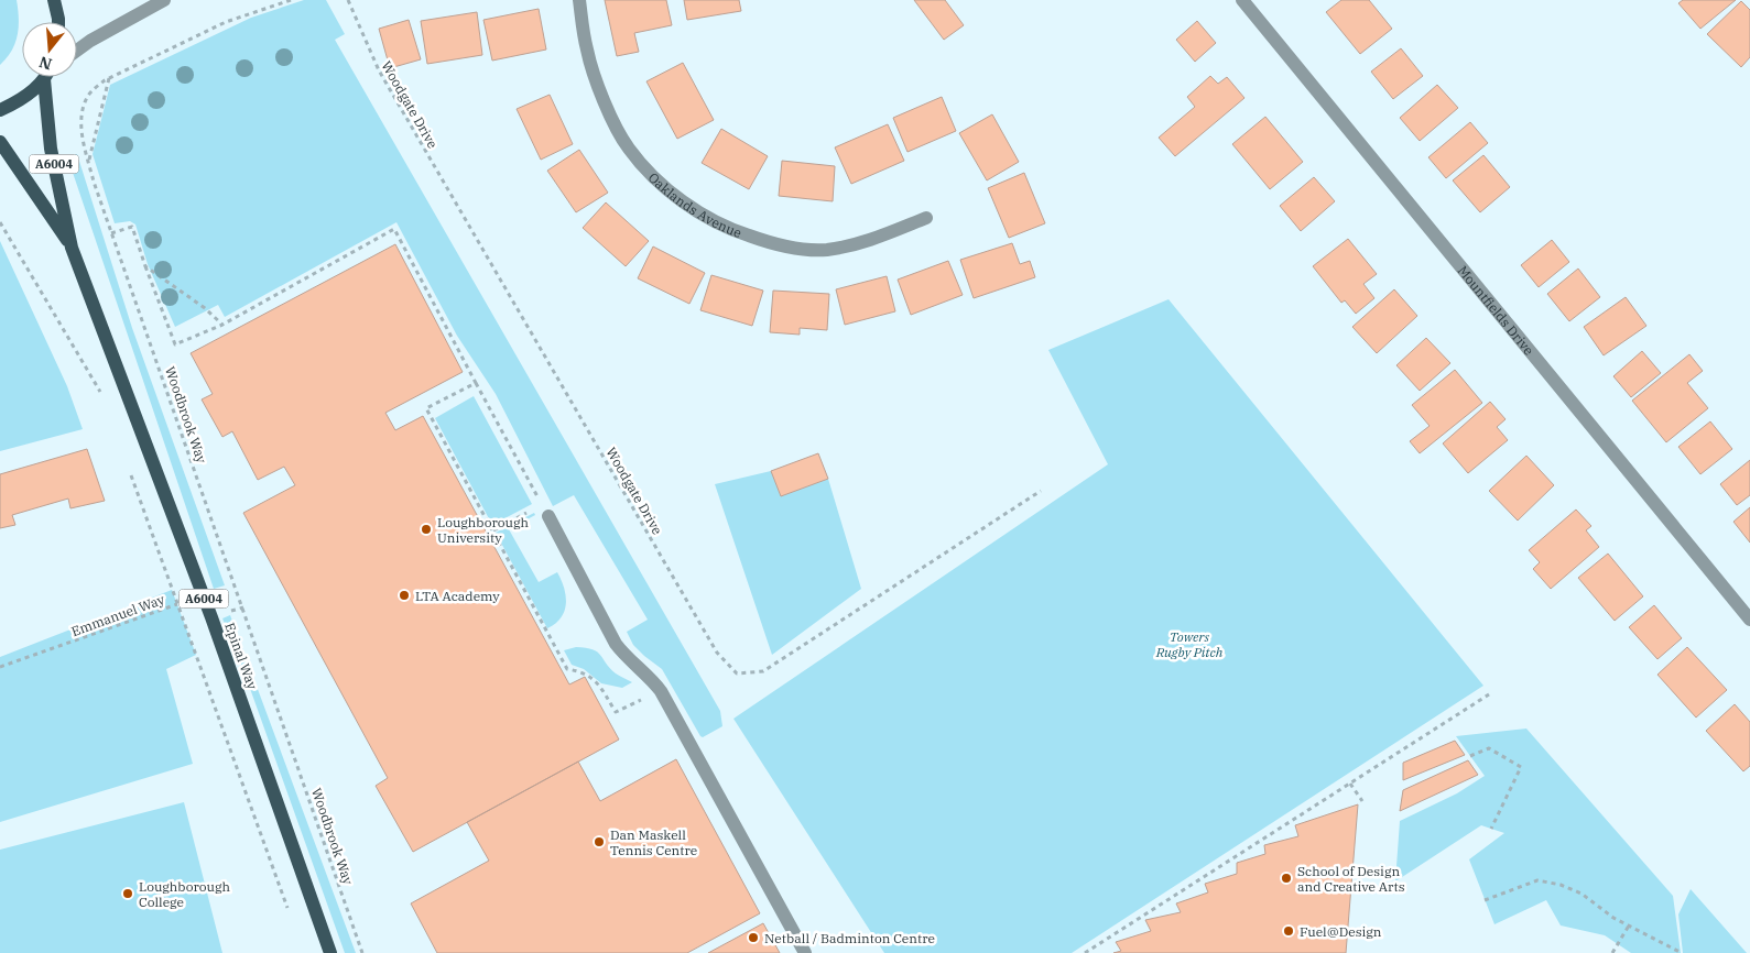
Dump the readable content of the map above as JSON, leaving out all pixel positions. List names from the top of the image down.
{
  "streets": {
    "main road": ["A6004", "Epinal Way"],
    "street": ["Oaklands Avenue", "Mountfields Drive"],
    "path": ["Woodgate Drive", "Woodbrook Way", "Emmanuel Way"]
  },
  "crossings": [
    ["Emmanuel Way", "Epinal Way"]
  ],
  "parks": ["Towers Rugby Pitch"],
  "places": [
    "Loughborough University",
    "LTA Academy",
    "Dan Maskell Tennis Centre",
    "School of Design and Creative Arts",
    "Loughborough College",
    "Fuel@Design",
    "Netball / Badminton Centre"
  ],
  "north": "bottom"
}
